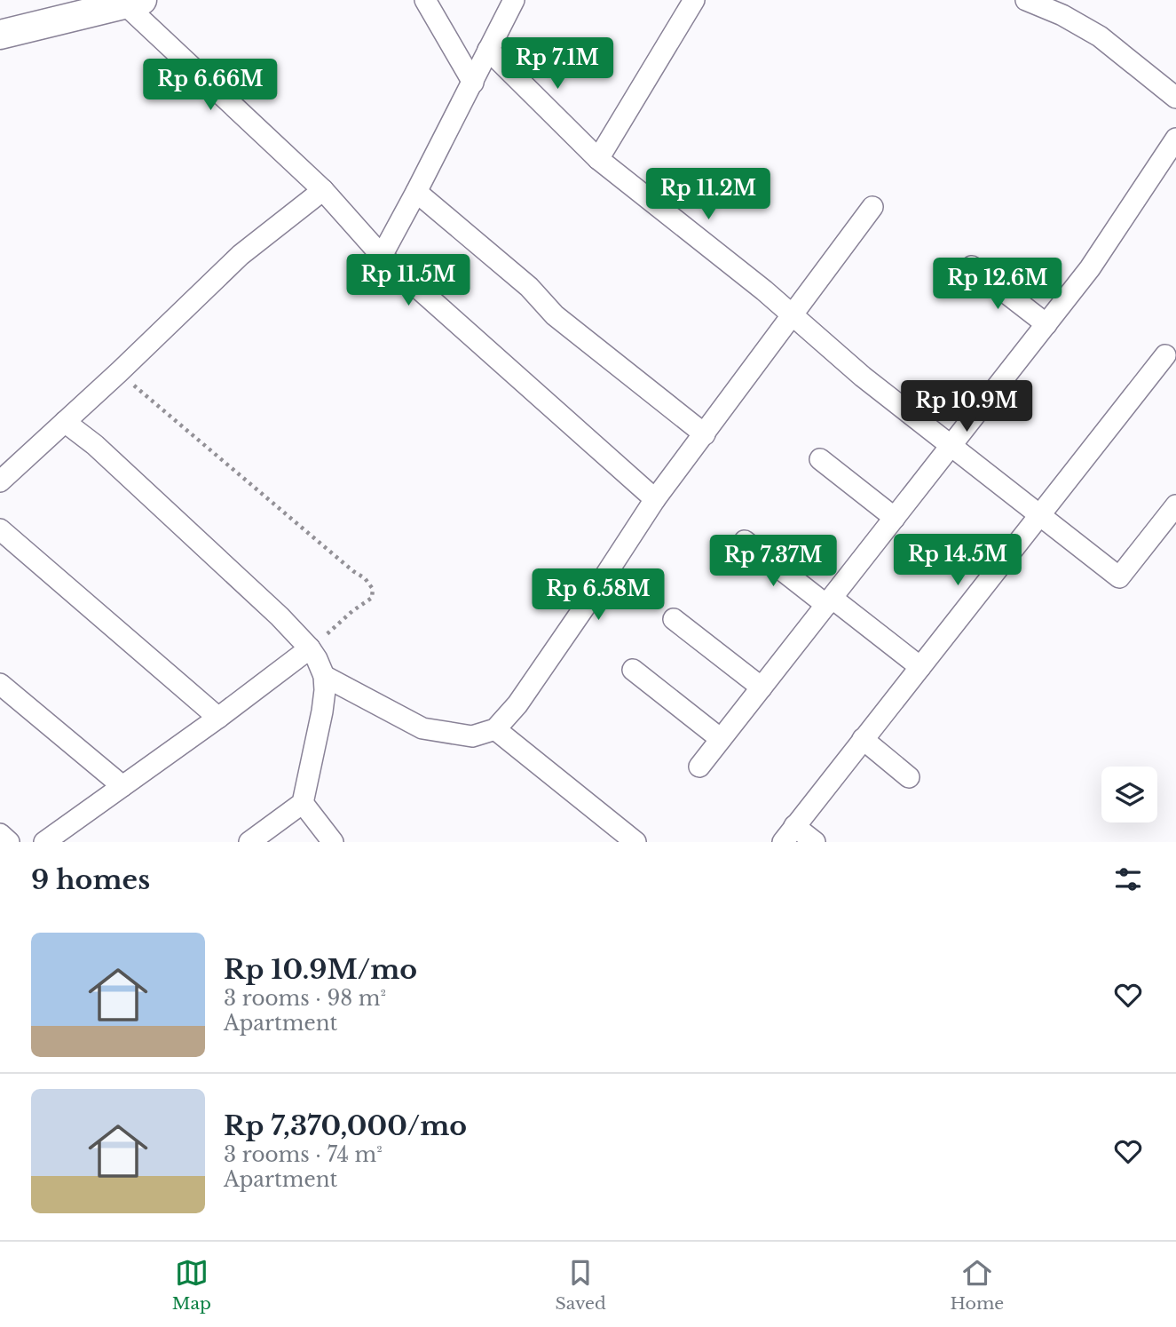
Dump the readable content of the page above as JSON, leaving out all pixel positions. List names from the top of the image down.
{
  "page": {
    "price": [
      "Rp 7.1M",
      "Rp 6.66M",
      "Rp 11.2M",
      "Rp 11.5M",
      "Rp 12.6M",
      "Rp 10.9M",
      "Rp 14.5M",
      "Rp 7.37M",
      "Rp 6.58M"
    ],
    "heading": "9 homes",
    "list": [
      {
        "name": "Rp 10.9M/mo",
        "note": "3 rooms · 98 m² · Apartment"
      },
      {
        "name": "Rp 7,370,000/mo",
        "note": "3 rooms · 74 m² · Apartment"
      }
    ],
    "tabs": ["Map", "Saved", "Home"]
  }
}
